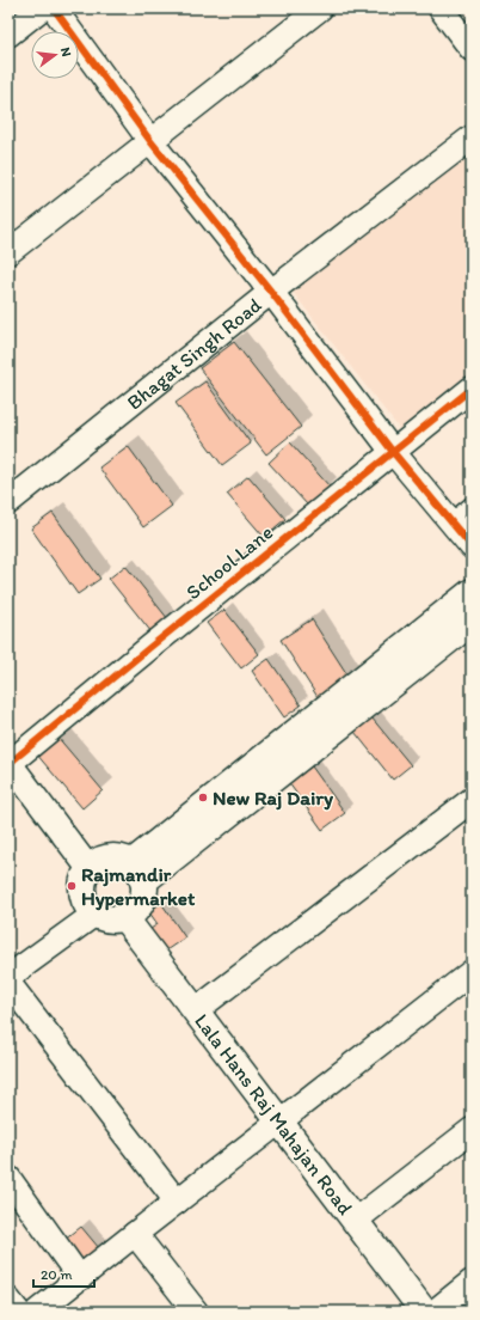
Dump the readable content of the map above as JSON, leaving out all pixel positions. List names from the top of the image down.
{
  "streets": {
    "street": ["Bhagat Singh Road", "School Lane", "Lala Hans Raj Mahajan Road"]
  },
  "places": ["New Raj Dairy", "Rajmandir Hypermarket"],
  "scale_bar": "20 m",
  "north": "right"
}
